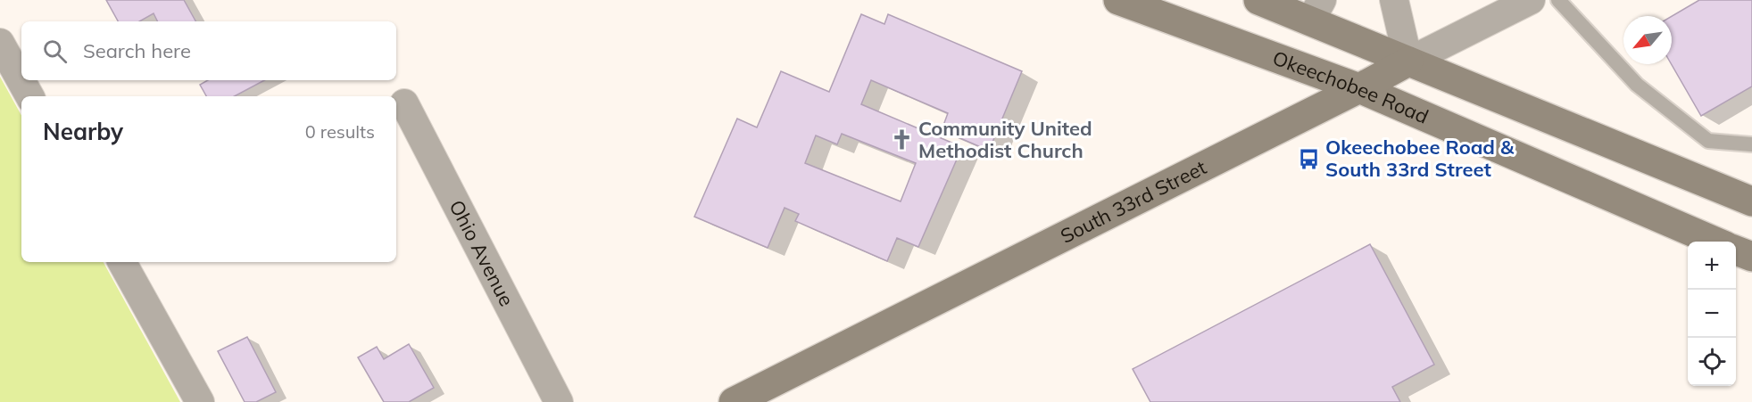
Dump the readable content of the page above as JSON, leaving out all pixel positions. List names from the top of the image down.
{
  "streets": {
    "main road": ["Okeechobee Road", "South 33rd Street"],
    "street": ["Ohio Avenue"]
  },
  "crossings": [
    ["Okeechobee Road", "South 33rd Street"]
  ],
  "places": {
    "church": ["Community United Methodist Church"],
    "bus stop": ["Okeechobee Road & South 33rd Street"]
  },
  "north": "bottom left",
  "page": {
    "search": "Search here",
    "heading": ["Nearby", "0 results"],
    "map_buttons": ["+", "−"]
  }
}
